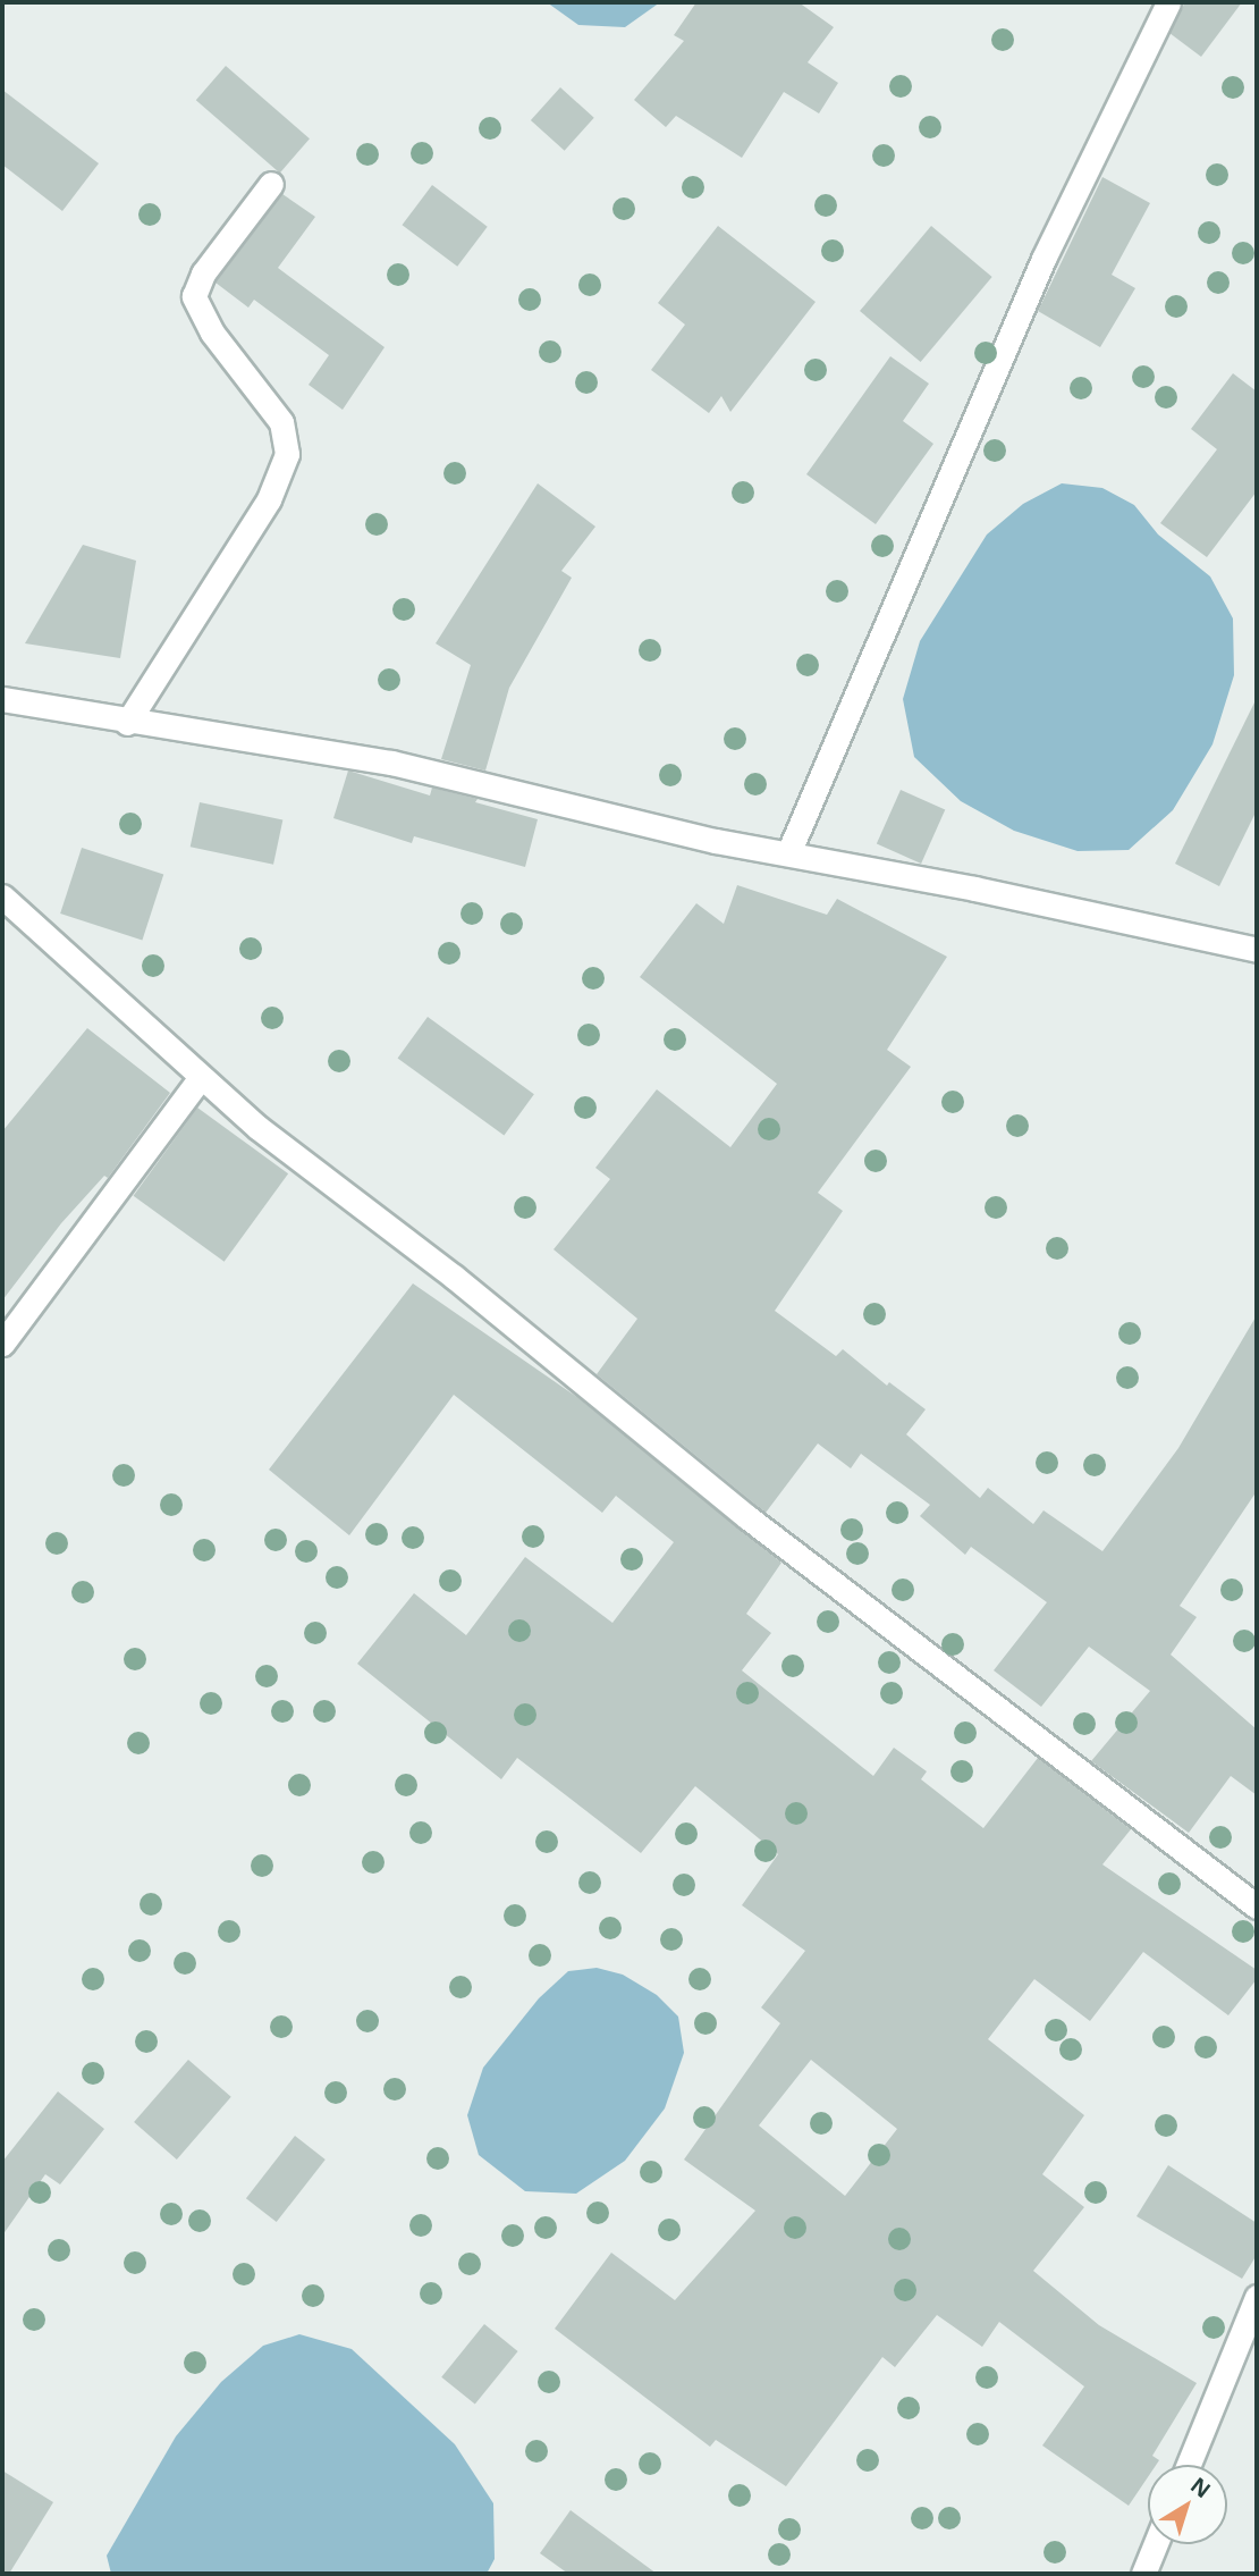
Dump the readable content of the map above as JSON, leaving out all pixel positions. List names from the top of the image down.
{
  "north": "top right"
}
